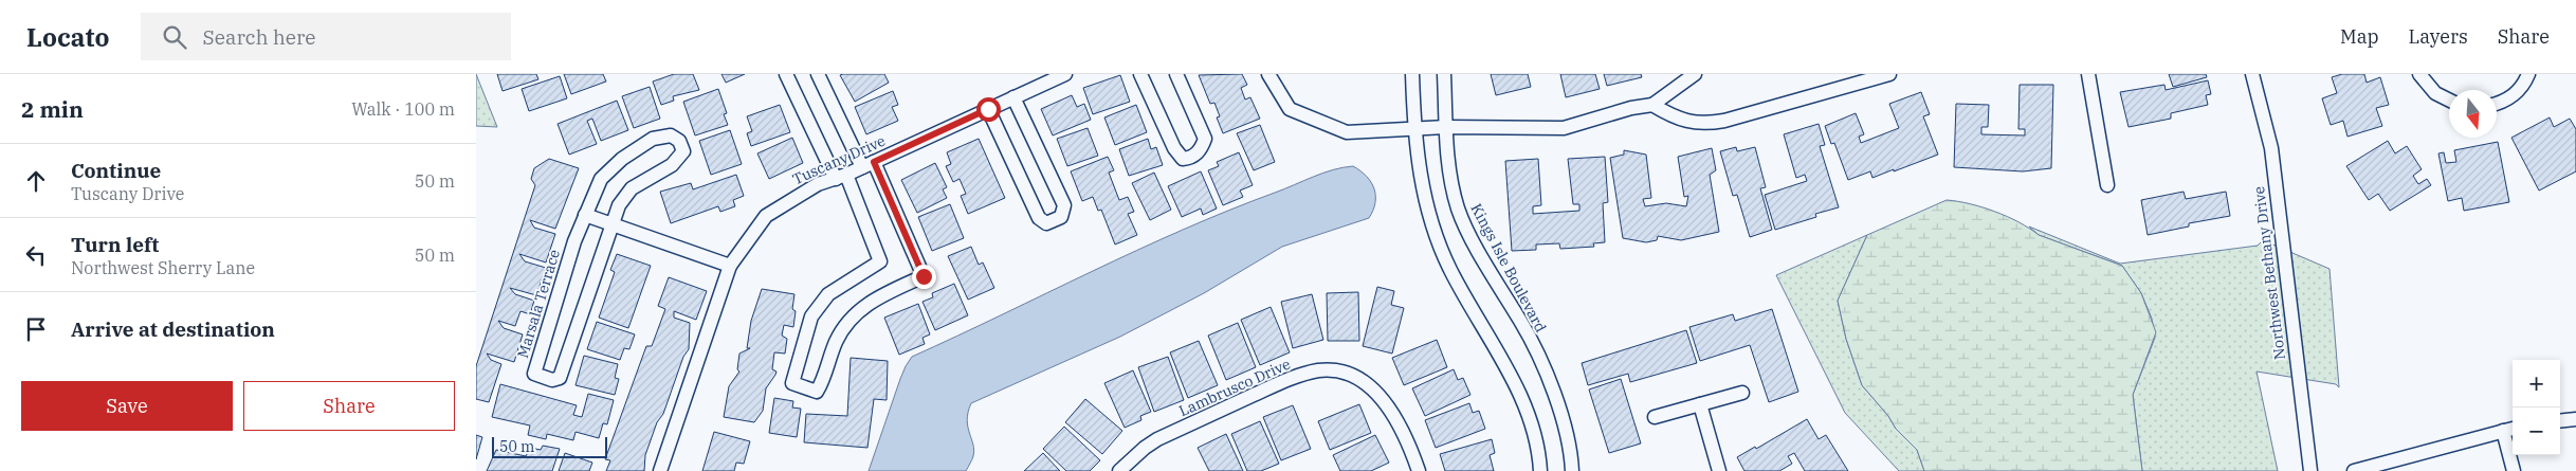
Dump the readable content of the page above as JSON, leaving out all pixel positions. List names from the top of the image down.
{
  "streets": {
    "street": [
      "Tuscany Drive",
      "Kings Isle Boulevard",
      "Northwest Bethany Drive",
      "Marsala Terrace",
      "Lambrusco Drive"
    ]
  },
  "scale_bar": "50 m",
  "north": "bottom",
  "page": {
    "header": "Locato",
    "search": "Search here",
    "nav": ["Map", "Layers", "Share"],
    "heading": ["2 min", "Walk · 100 m"],
    "list": [
      ["Continue", "Tuscany Drive", "50 m"],
      ["Turn left", "Northwest Sherry Lane", "50 m"],
      "Arrive at destination"
    ],
    "map_buttons": ["+", "−"],
    "buttons": ["Save", "Share"],
    "scale": "50 m"
  }
}
